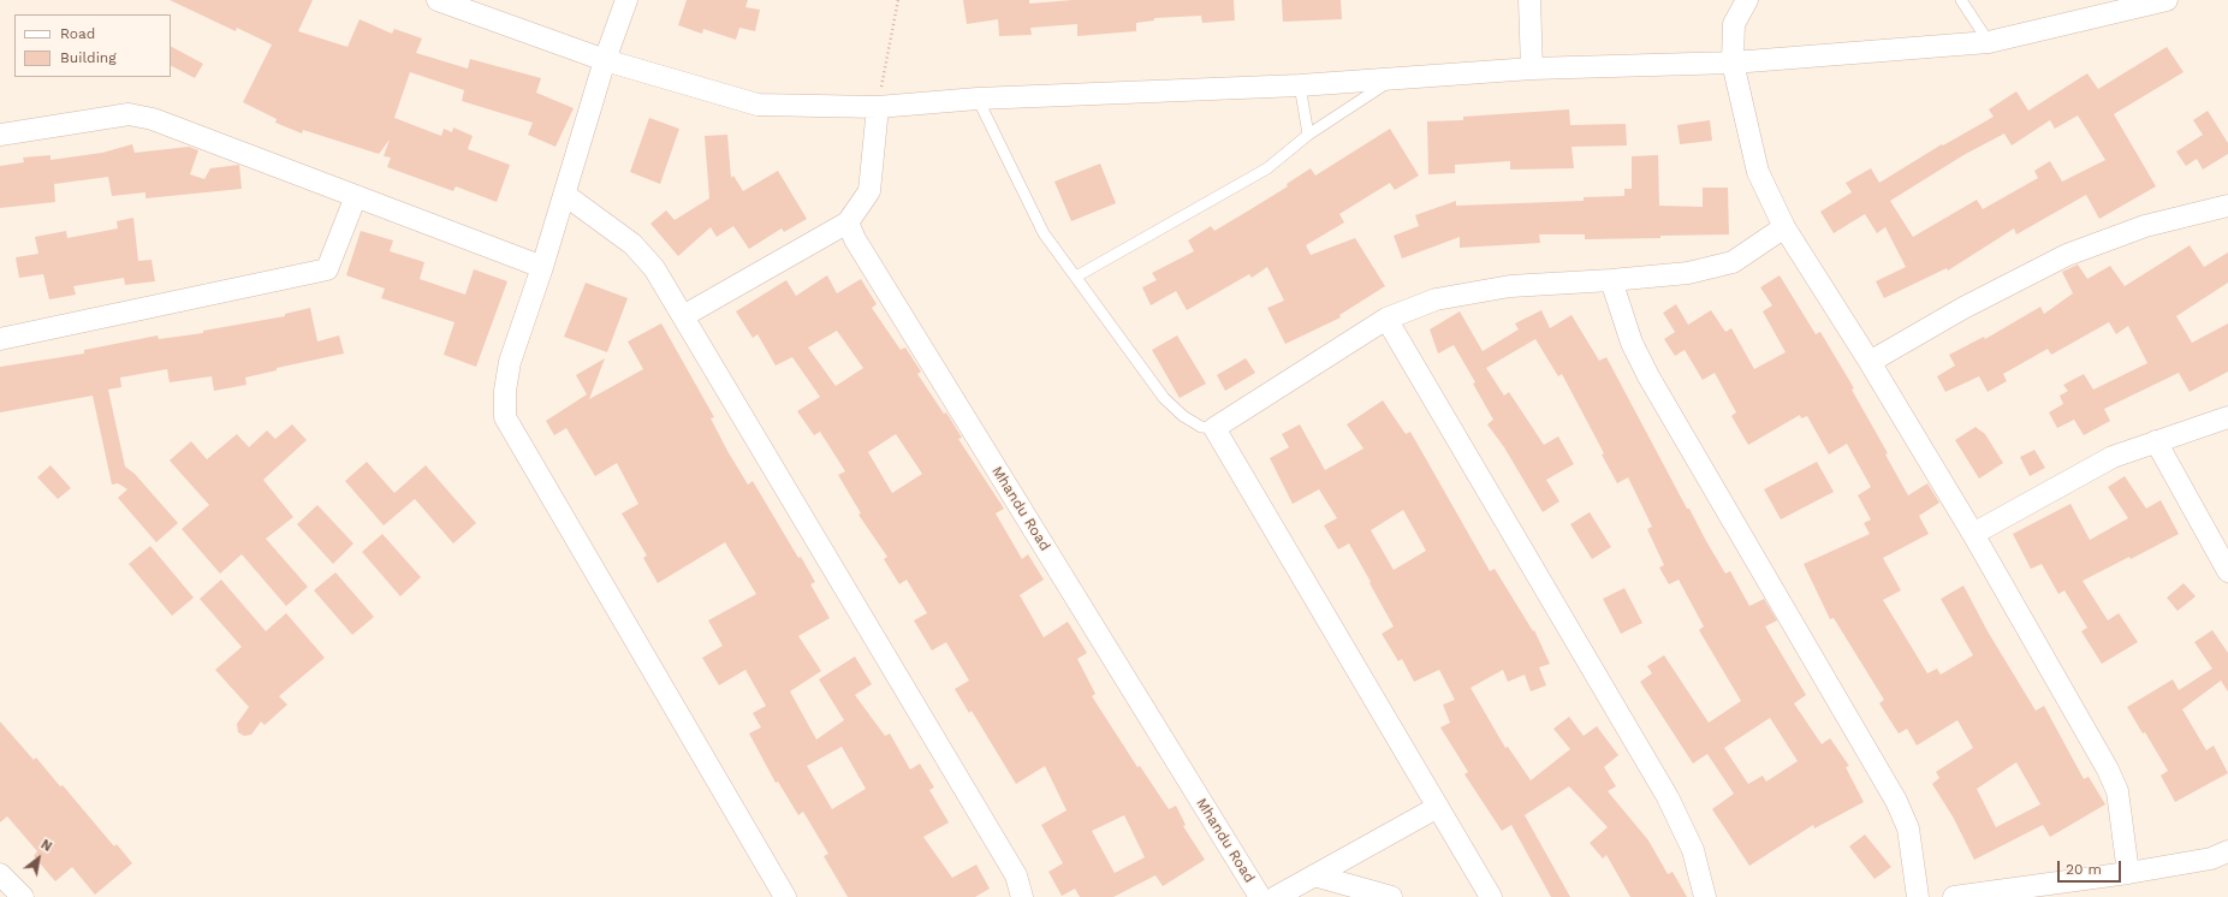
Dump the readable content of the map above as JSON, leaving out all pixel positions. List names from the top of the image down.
{
  "streets": {
    "street": ["Mhandu Road"]
  },
  "legend": ["Road", "Building"],
  "scale_bar": "20 m",
  "north": "top right"
}
